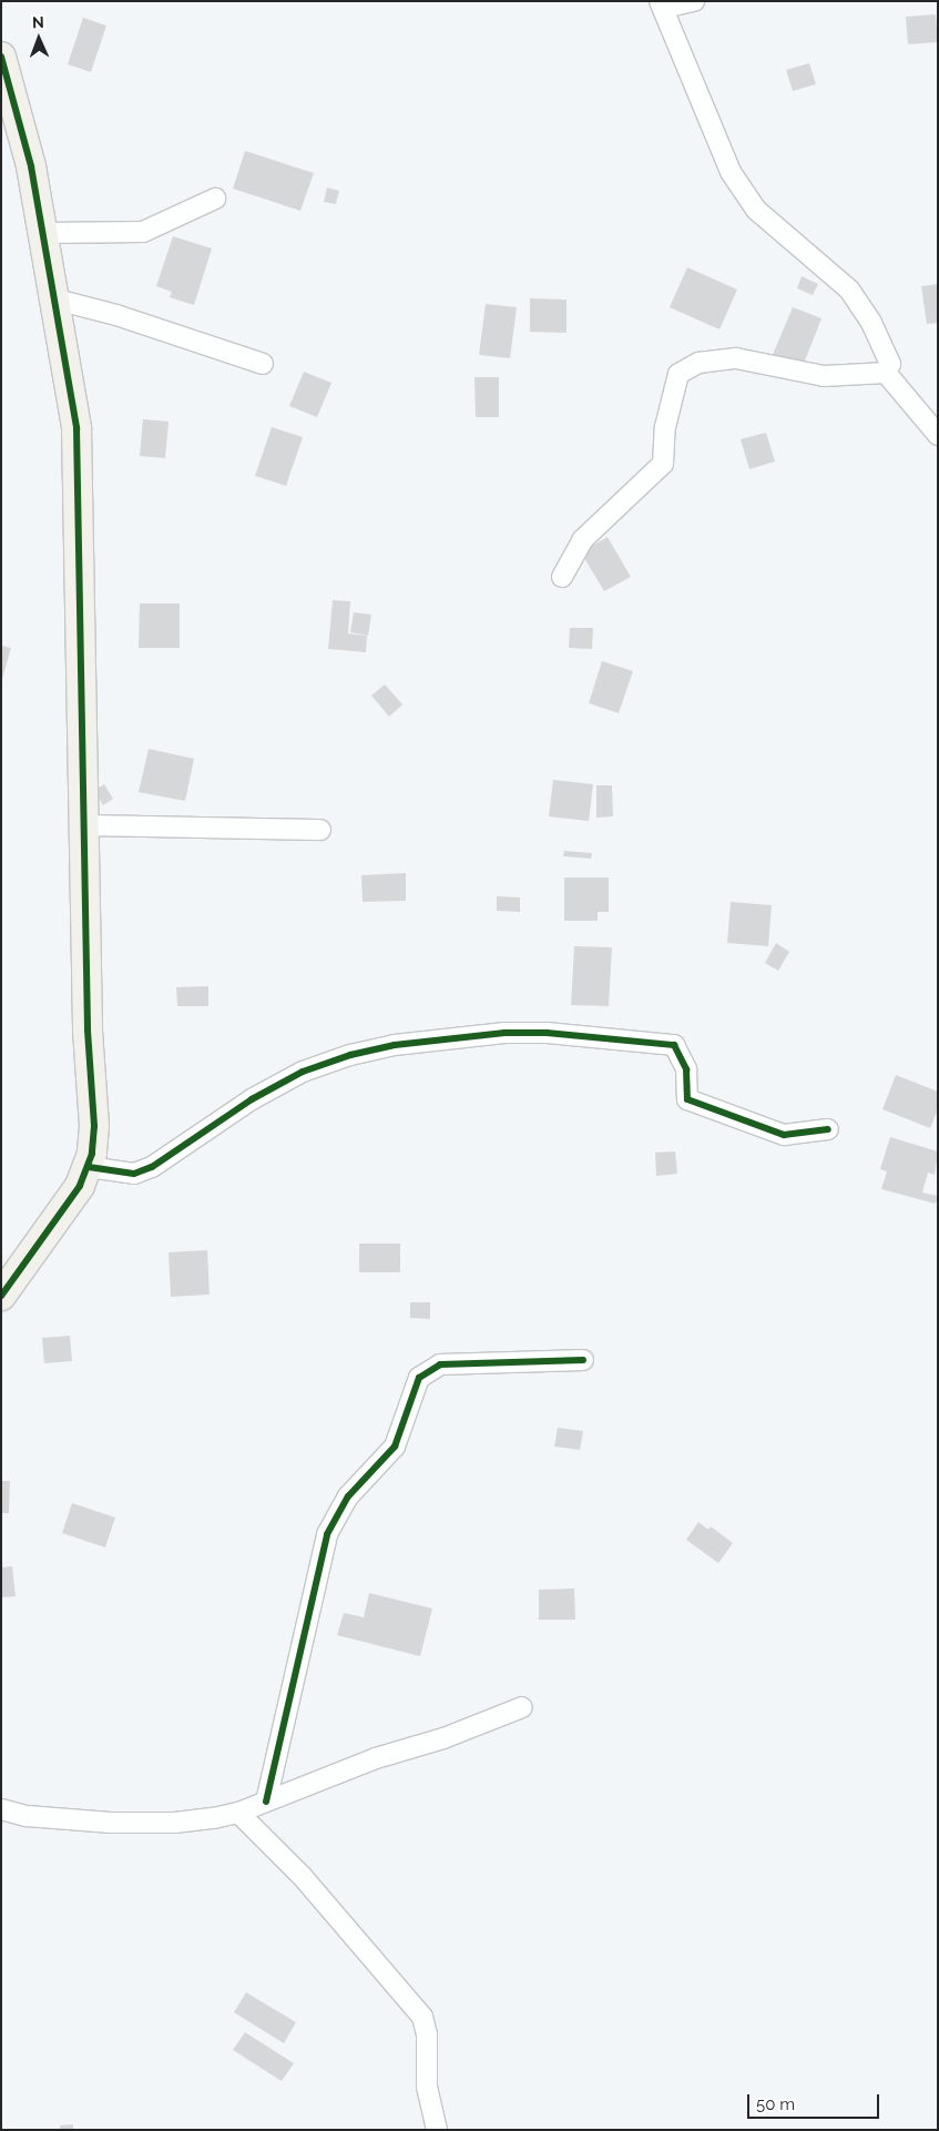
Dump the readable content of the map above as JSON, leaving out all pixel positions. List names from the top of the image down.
{
  "scale_bar": "50 m",
  "north": "top"
}
